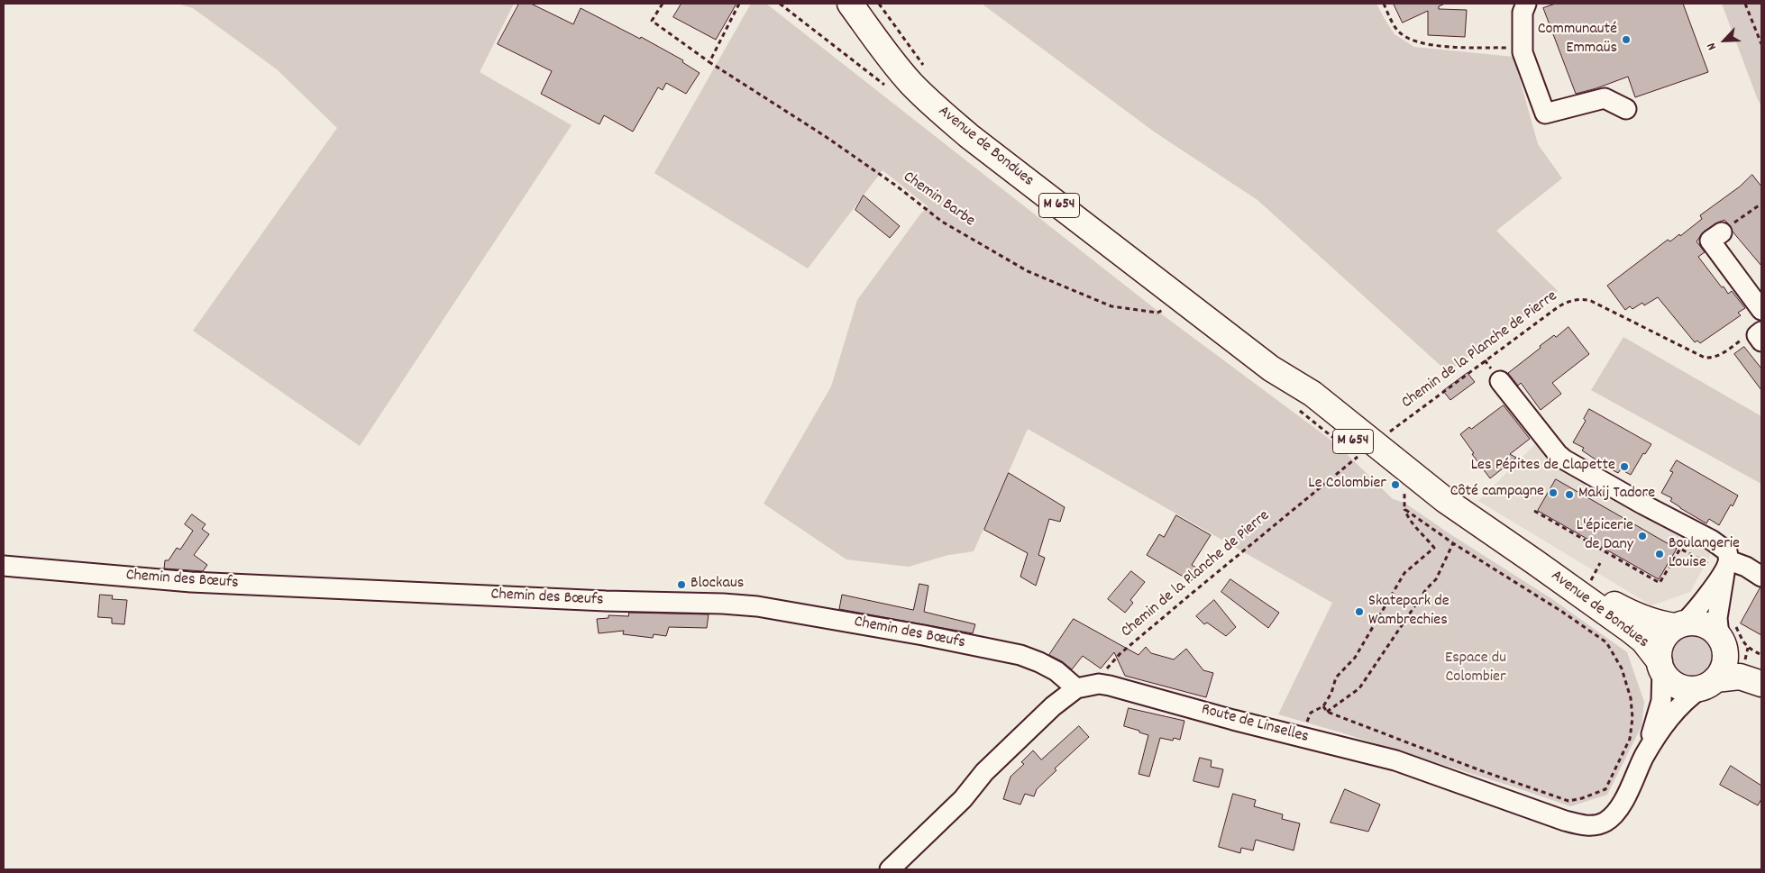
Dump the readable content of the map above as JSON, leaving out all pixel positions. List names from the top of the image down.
{
  "streets": {
    "main road": ["Avenue de Bondues", "M 654"],
    "street": ["Chemin des Bœufs", "Route de Linselles"],
    "path": ["Chemin Barbe", "Chemin de la Planche de Pierre"]
  },
  "crossings": [
    ["Avenue de Bondues", "Chemin de la Planche de Pierre"],
    ["Avenue de Bondues", "Route de Linselles"],
    ["Chemin de la Planche de Pierre", "Route de Linselles"],
    ["Chemin des Bœufs", "Route de Linselles"]
  ],
  "parks": ["Espace du Colombier"],
  "places": [
    "Communauté Emmaüs",
    "Les Pépites de Clapette",
    "Le Colombier",
    "Côté campagne",
    "Makij Tadore",
    "L'épicerie de Dany",
    "Boulangerie Louise",
    "Blockaus",
    "Skatepark de Wambrechies"
  ],
  "north": "bottom left"
}
